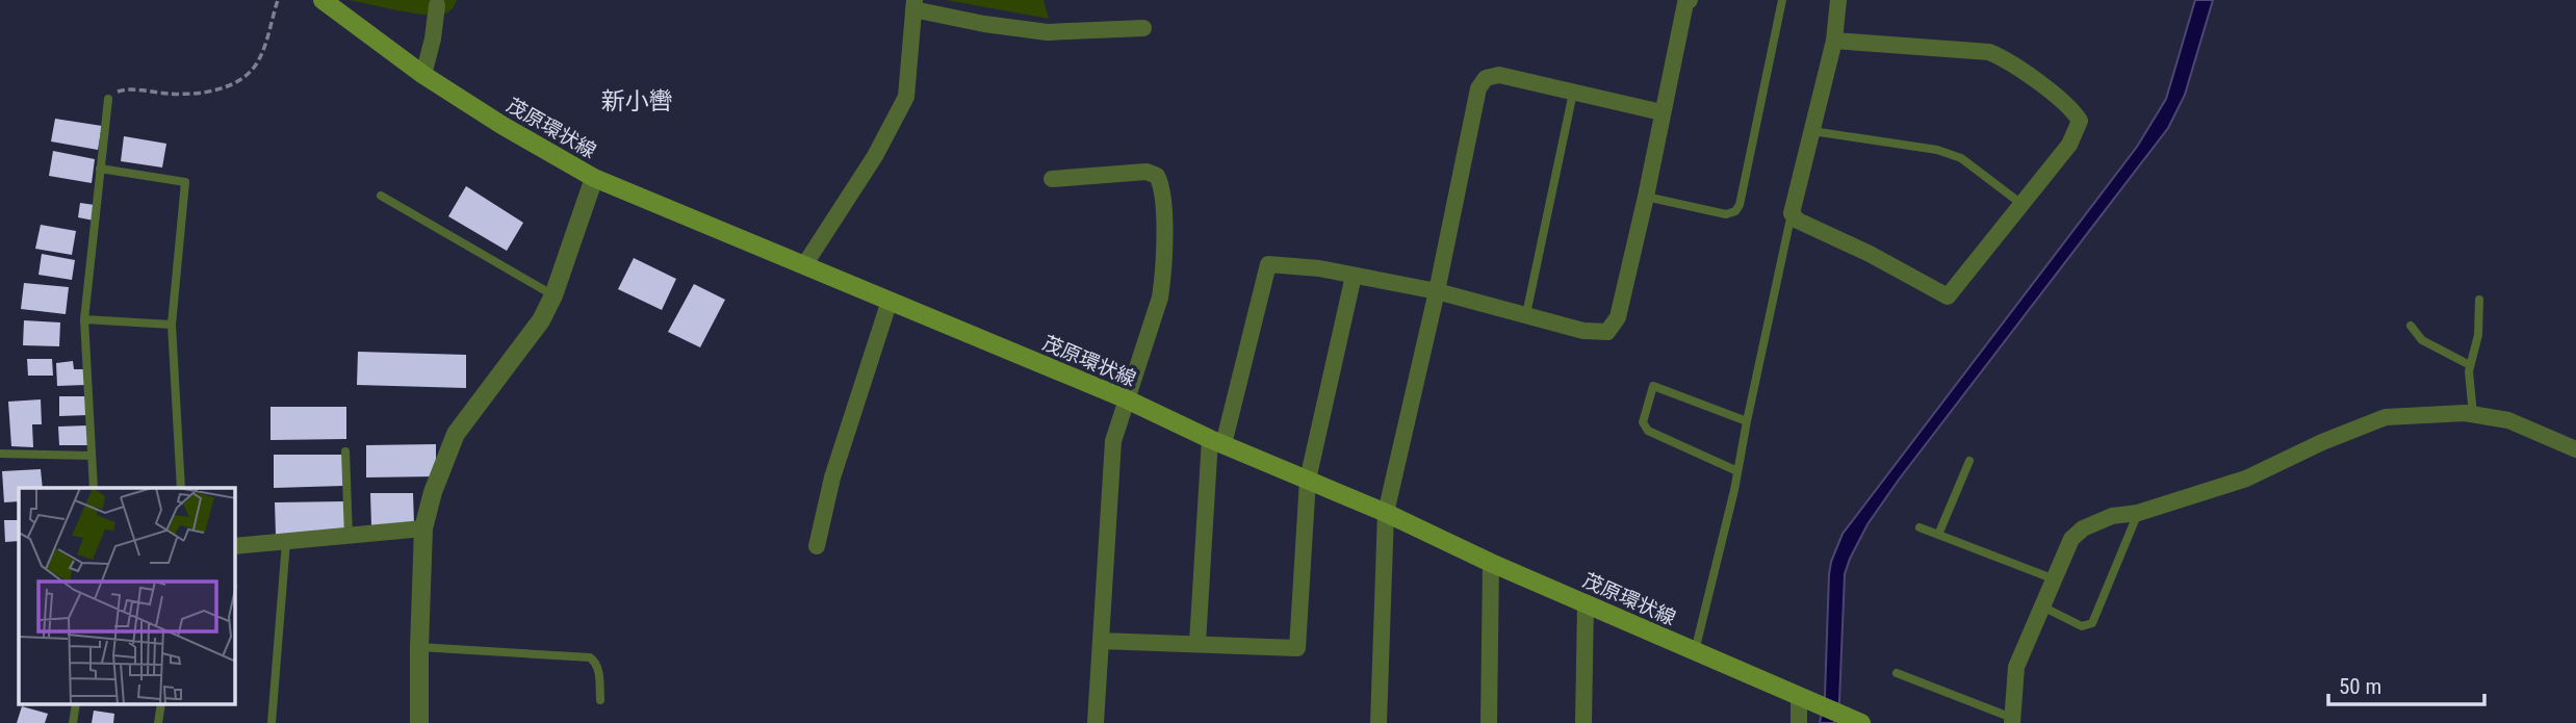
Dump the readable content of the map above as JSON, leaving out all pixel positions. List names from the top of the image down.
{
  "streets": {
    "main road": ["茂原環状線"]
  },
  "districts": ["新小轡"],
  "scale_bar": "50 m"
}
